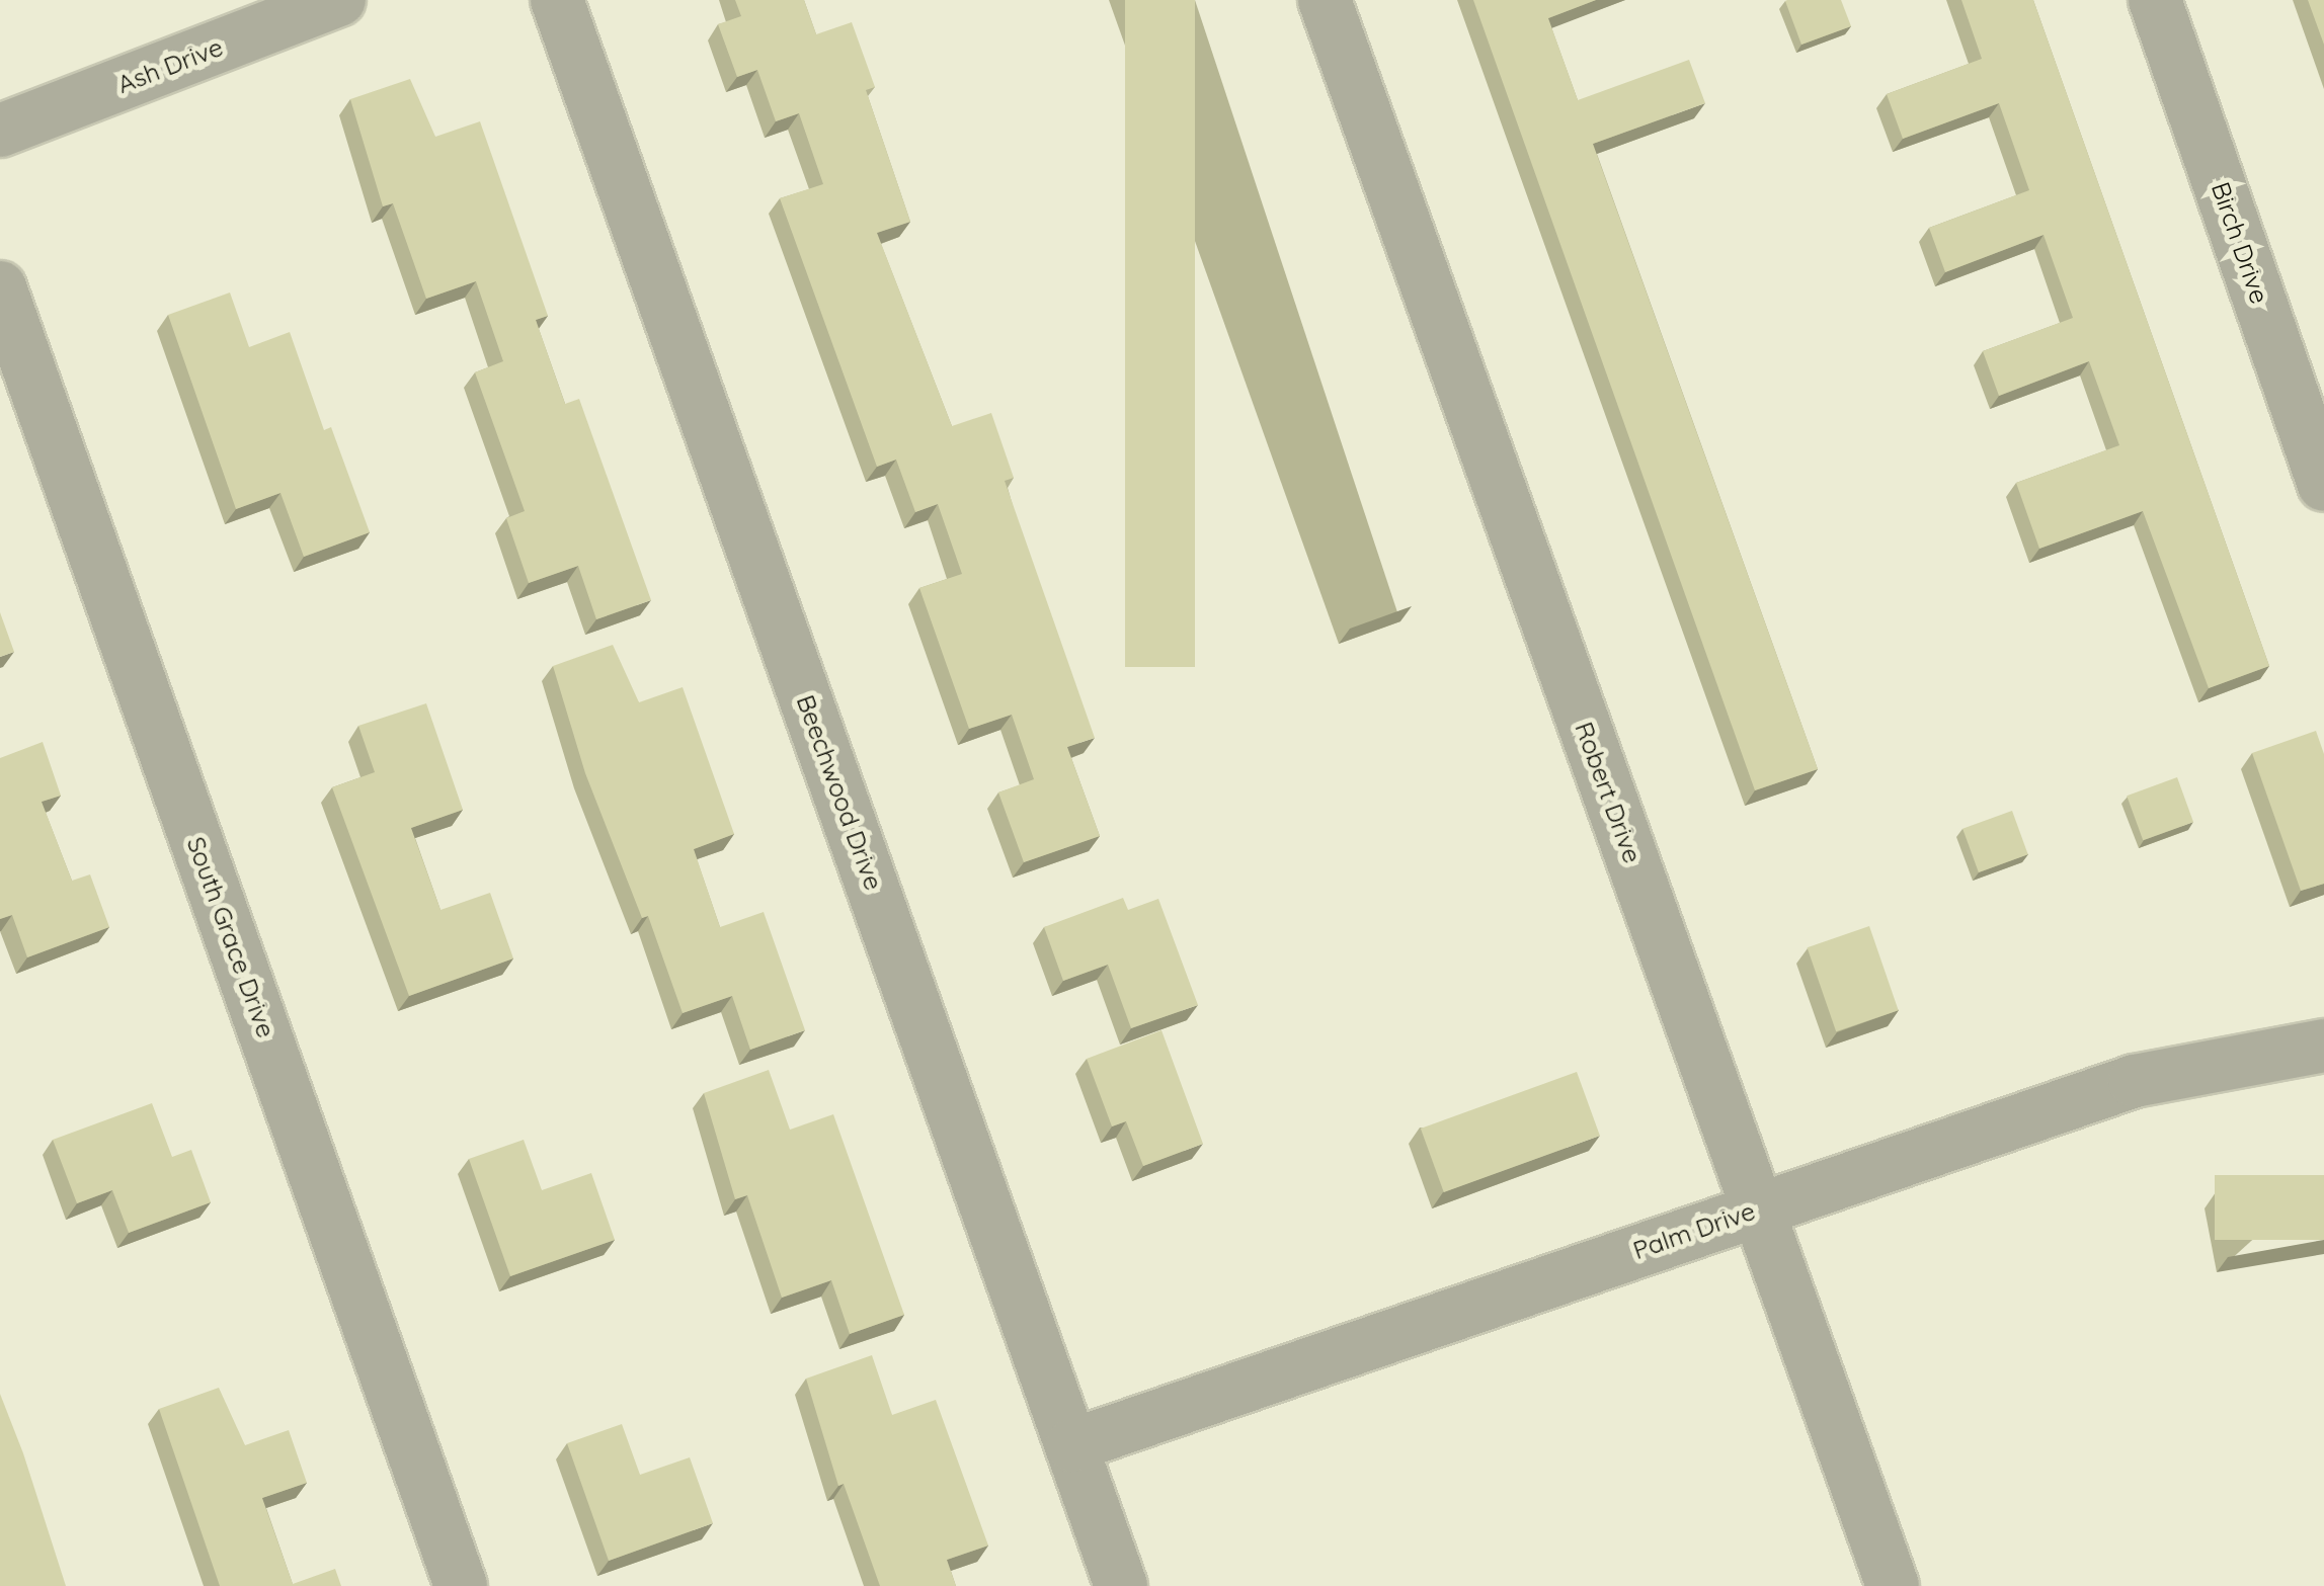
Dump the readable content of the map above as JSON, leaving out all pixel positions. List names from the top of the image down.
{
  "streets": {
    "street": [
      "Ash Drive",
      "Birch Drive",
      "Beechwood Drive",
      "Robert Drive",
      "South Grace Drive",
      "Palm Drive"
    ]
  },
  "crossings": [
    ["Beechwood Drive", "Palm Drive"],
    ["Robert Drive", "Palm Drive"]
  ]
}
